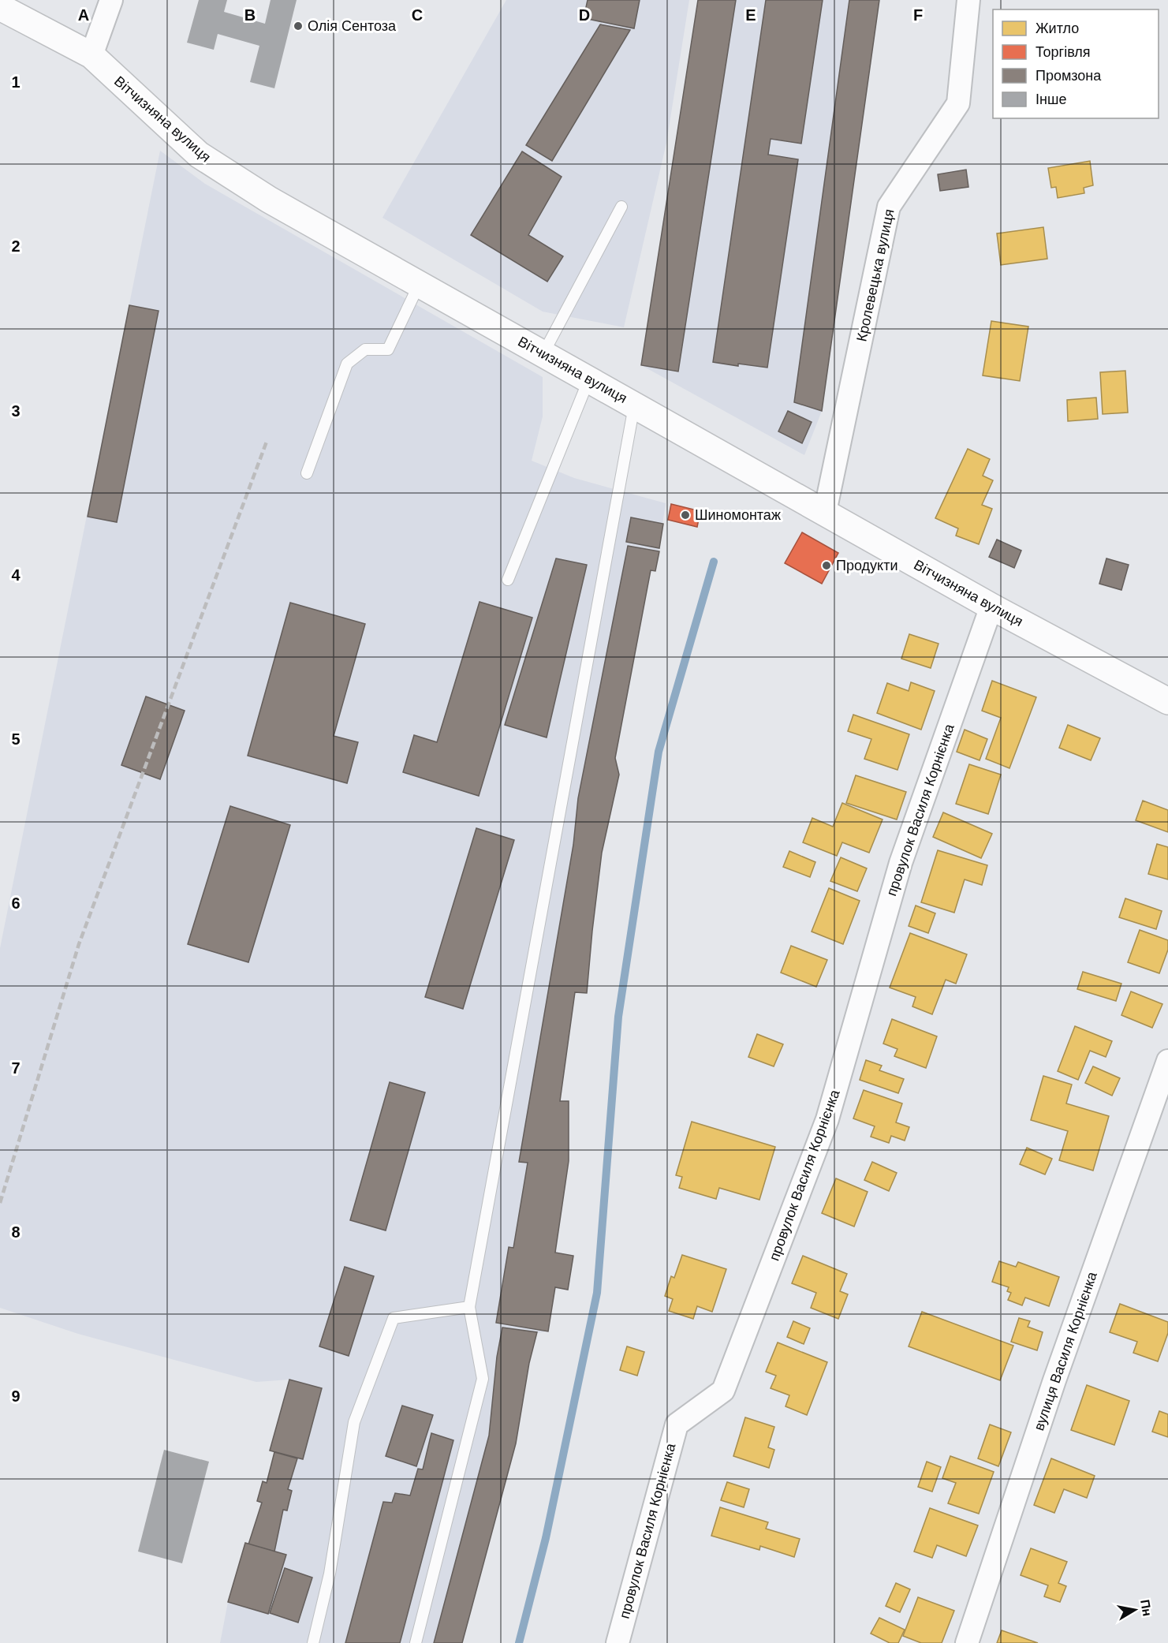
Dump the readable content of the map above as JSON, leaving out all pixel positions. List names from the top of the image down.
{
  "streets": {
    "street": [
      "Вітчизняна вулиця",
      "Кролевецька вулиця",
      "провулок Василя Корнієнка",
      "вулиця Василя Корнієнка"
    ]
  },
  "crossings": [
    ["Вітчизняна вулиця", "Кролевецька вулиця"],
    ["Вітчизняна вулиця", "провулок Василя Корнієнка"]
  ],
  "places": ["Олія Сентоза", "Шиномонтаж", "Продукти"],
  "legend": [
    "Житло",
    "Торгівля",
    "Промзона",
    "Інше"
  ],
  "north": "right",
  "grid": {
    "columns": [
      "A",
      "B",
      "C",
      "D",
      "E",
      "F"
    ],
    "rows": [
      "1",
      "2",
      "3",
      "4",
      "5",
      "6",
      "7",
      "8",
      "9"
    ]
  }
}
